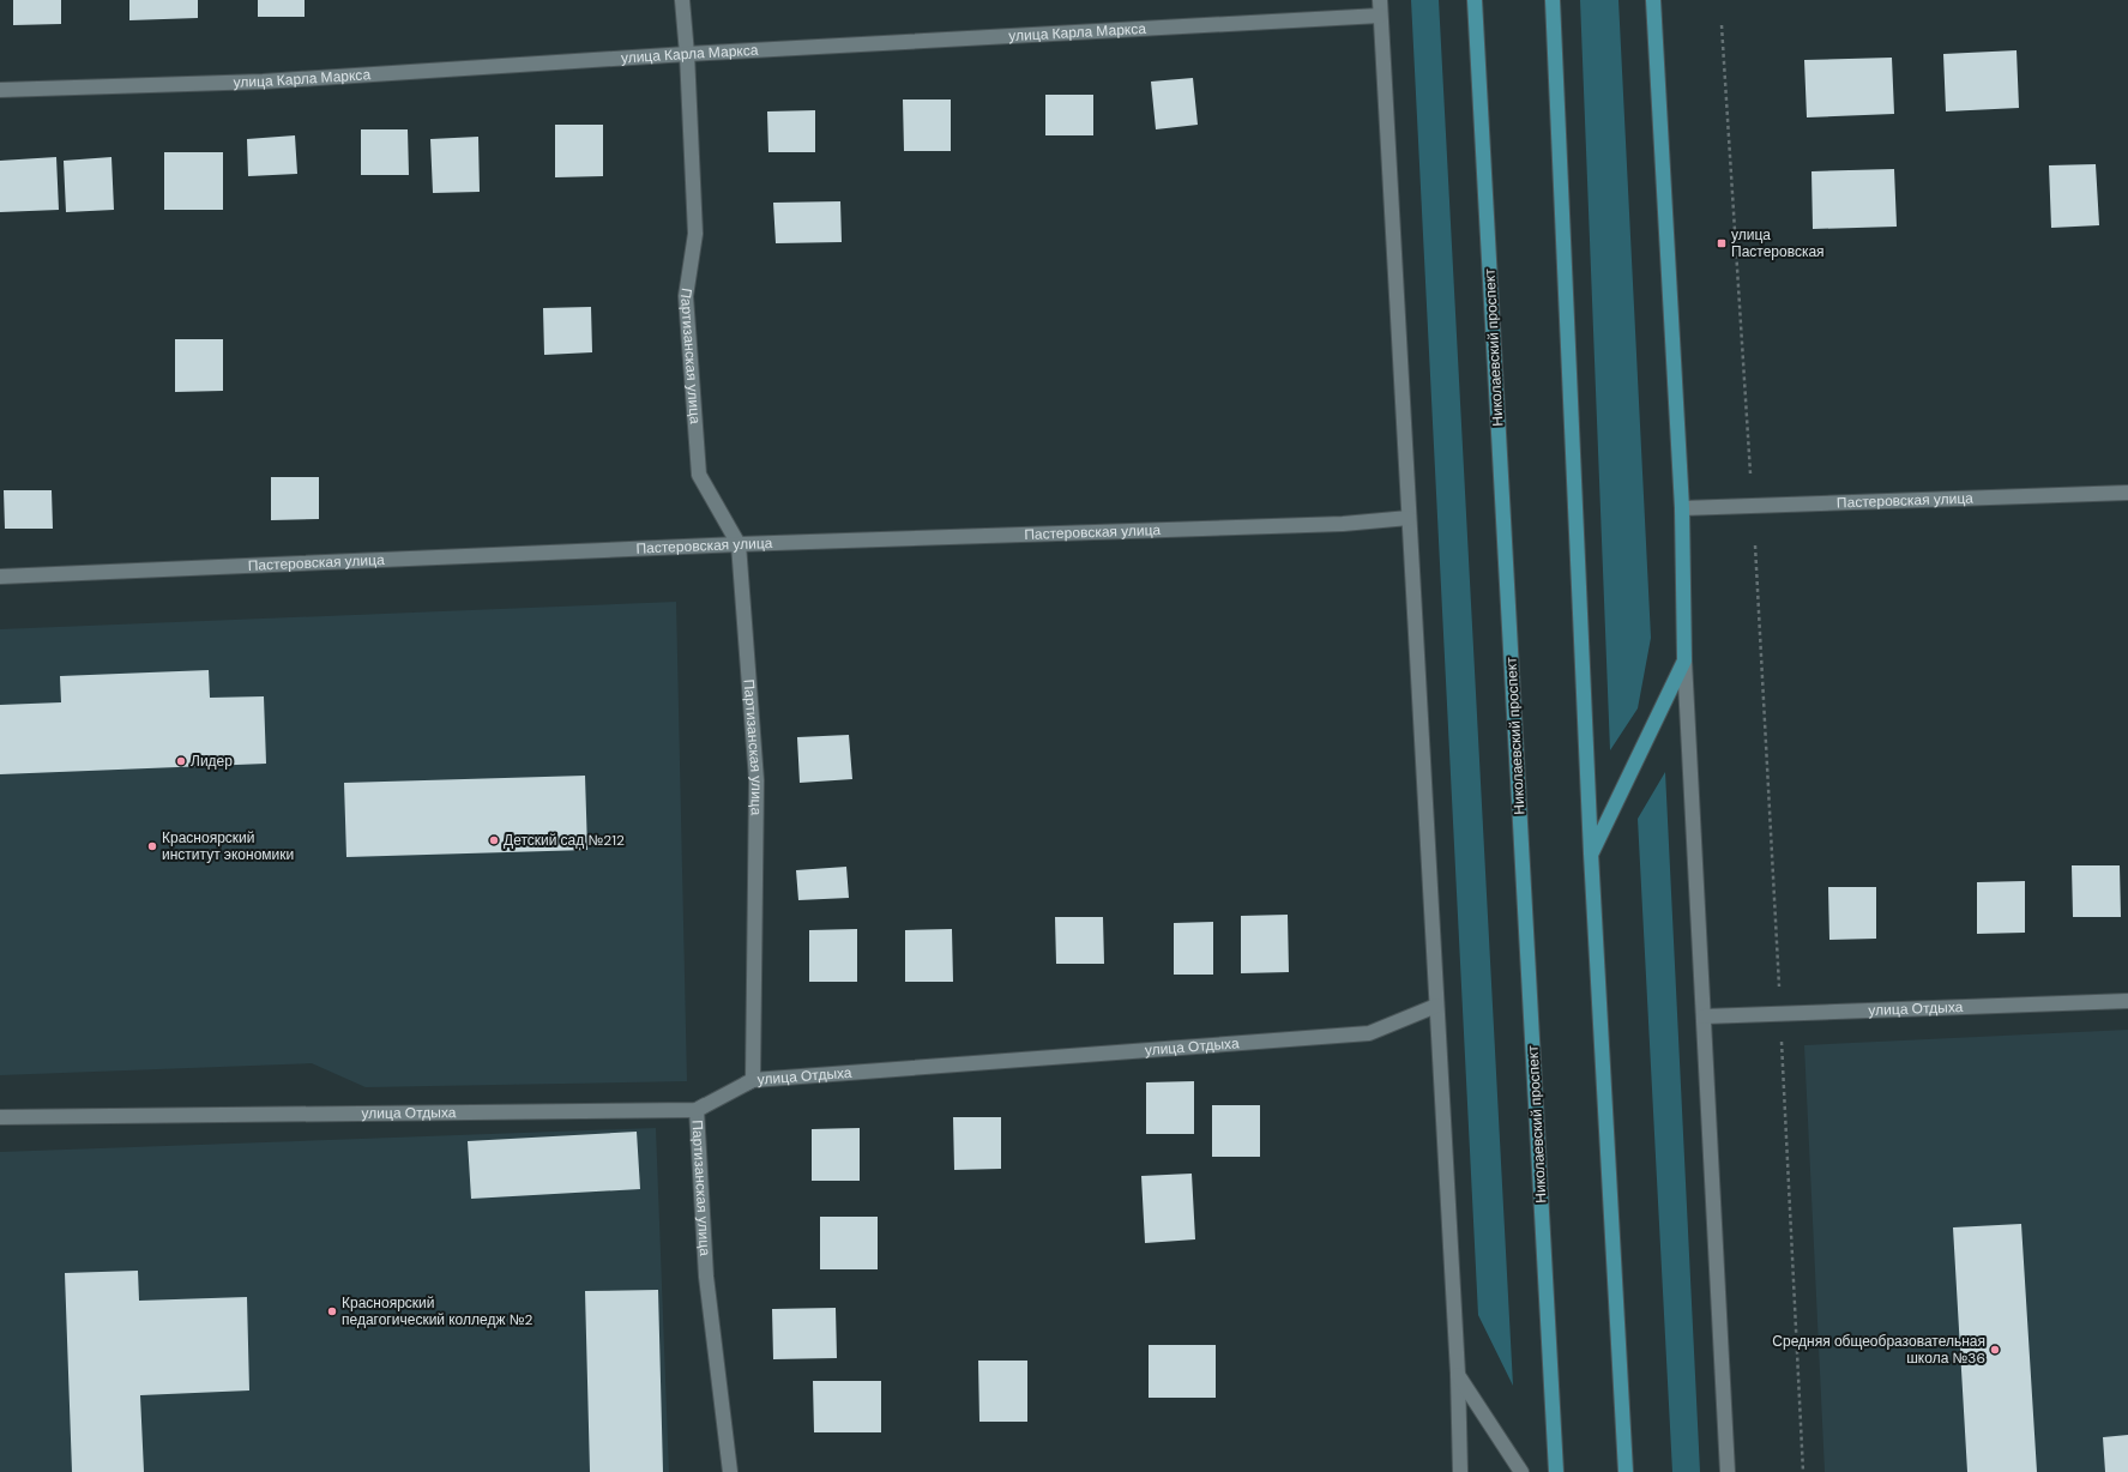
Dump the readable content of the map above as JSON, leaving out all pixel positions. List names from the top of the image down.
{
  "streets": {
    "main road": ["Николаевский проспект"],
    "street": [
      "улица Карла Маркса",
      "Партизанская улица",
      "Пастеровская улица",
      "улица Отдыха"
    ]
  },
  "crossings": [
    ["улица Карла Маркса", "Партизанская улица"],
    ["Партизанская улица", "Пастеровская улица"],
    ["Партизанская улица", "улица Отдыха"]
  ],
  "places": {
    "transit": ["улица Пастеровская"],
    "other": [
      "Лидер",
      "Детский сад №212",
      "Красноярский институт экономики",
      "Красноярский педагогический колледж №2",
      "Средняя общеобразовательная школа №36"
    ]
  }
}
